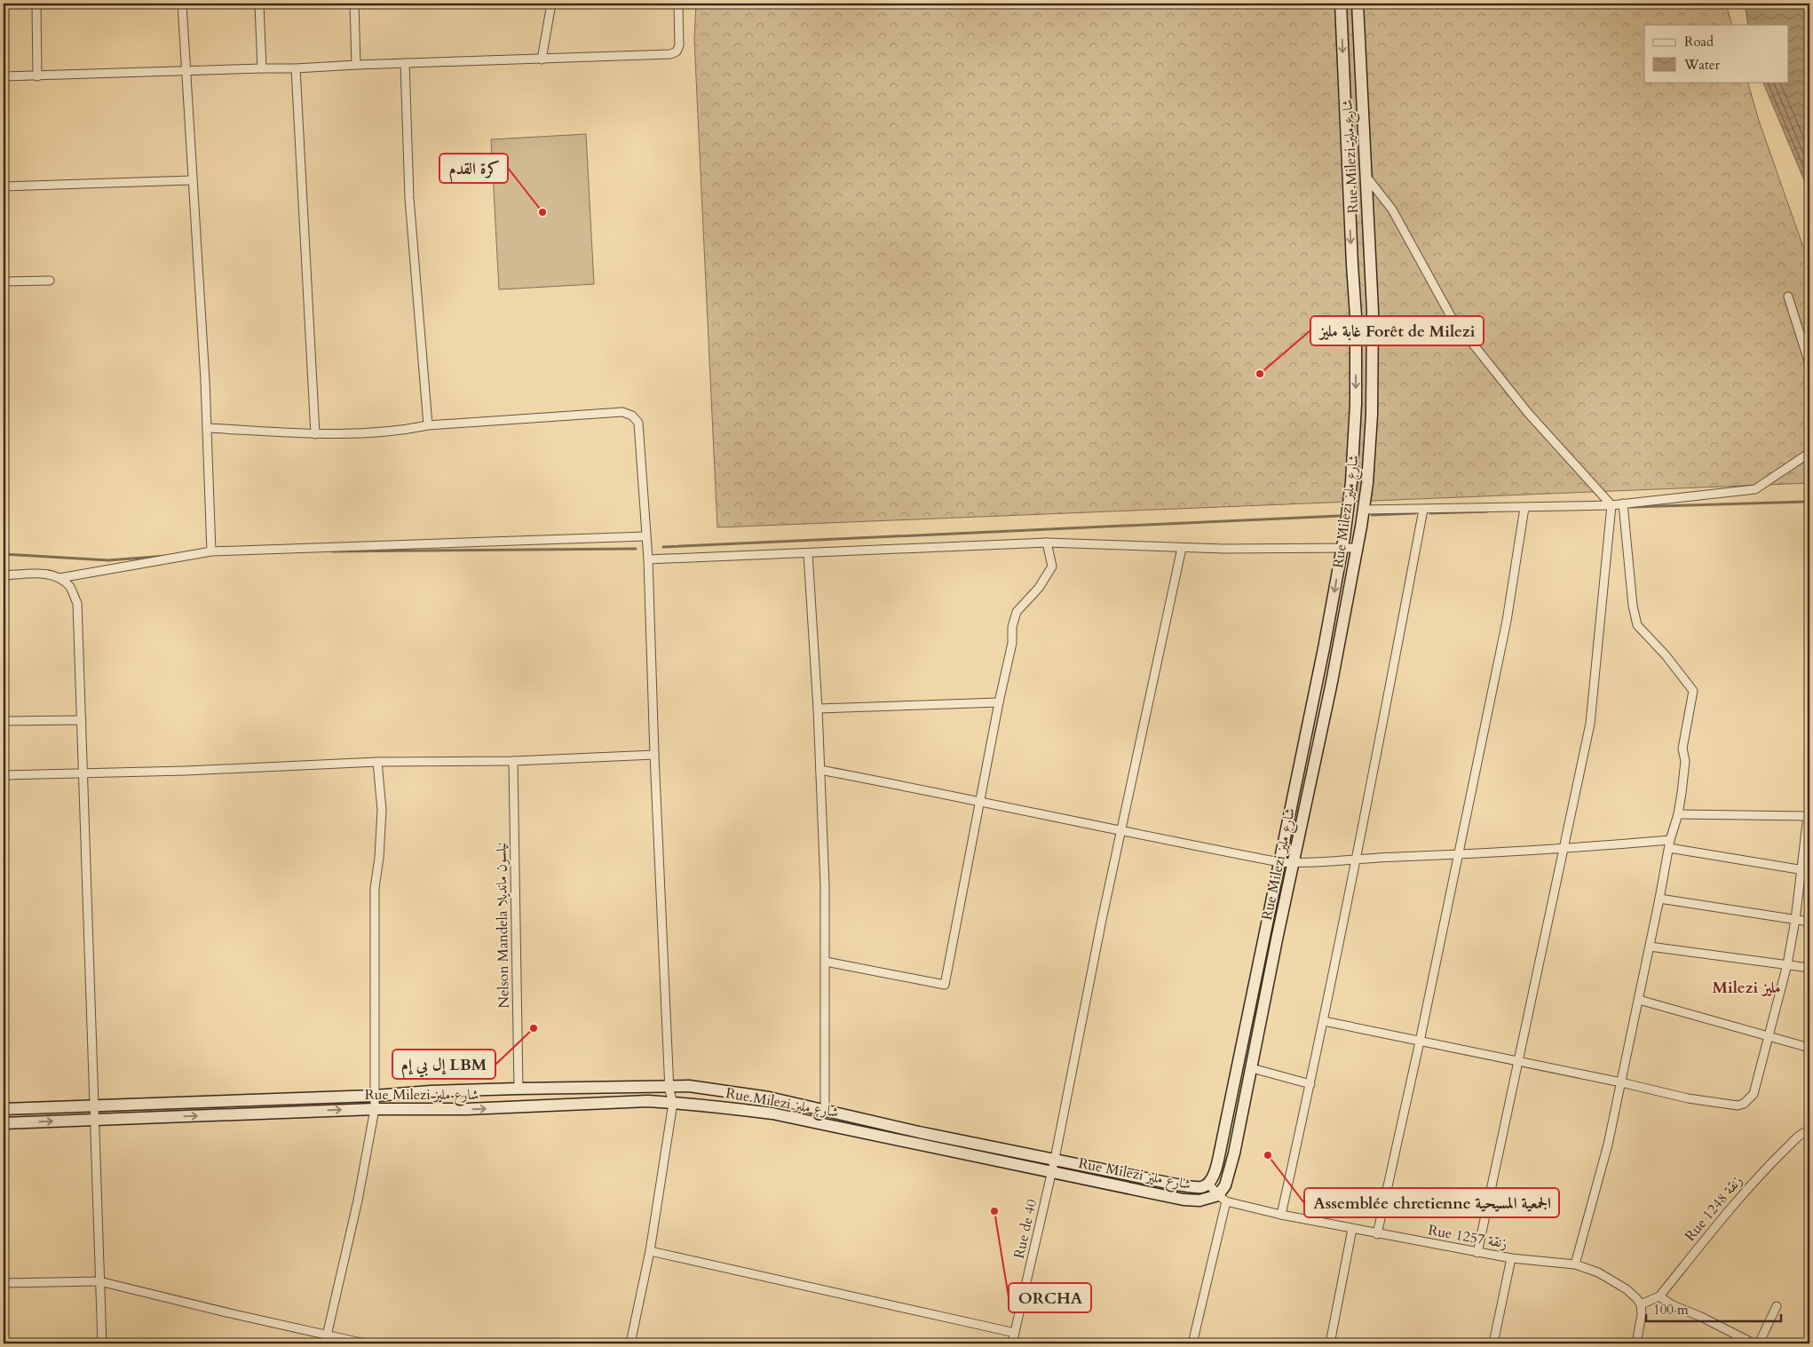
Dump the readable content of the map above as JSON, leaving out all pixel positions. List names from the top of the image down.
{
  "streets": {
    "street": [
      "Rue Milezi شارع مليز",
      "Nelson Mandela نيلسون مانديلا",
      "Rue 1248 زنقة",
      "Rue de 40",
      "Rue 1257 زنقة"
    ]
  },
  "crossings": [
    ["Rue Milezi شارع مليز", "Nelson Mandela نيلسون مانديلا"],
    ["Rue Milezi شارع مليز", "Rue de 40"],
    ["Rue Milezi شارع مليز", "Rue 1257 زنقة"]
  ],
  "districts": ["Milezi مليز"],
  "places": [
    "كرة القدم",
    "غابة مليز Forêt de Milezi",
    "إل بي إم LBM",
    "Assemblée chretienne الجمعية المسيحية",
    "ORCHA"
  ],
  "legend": ["Road", "Water"],
  "scale_bar": "100 m"
}
